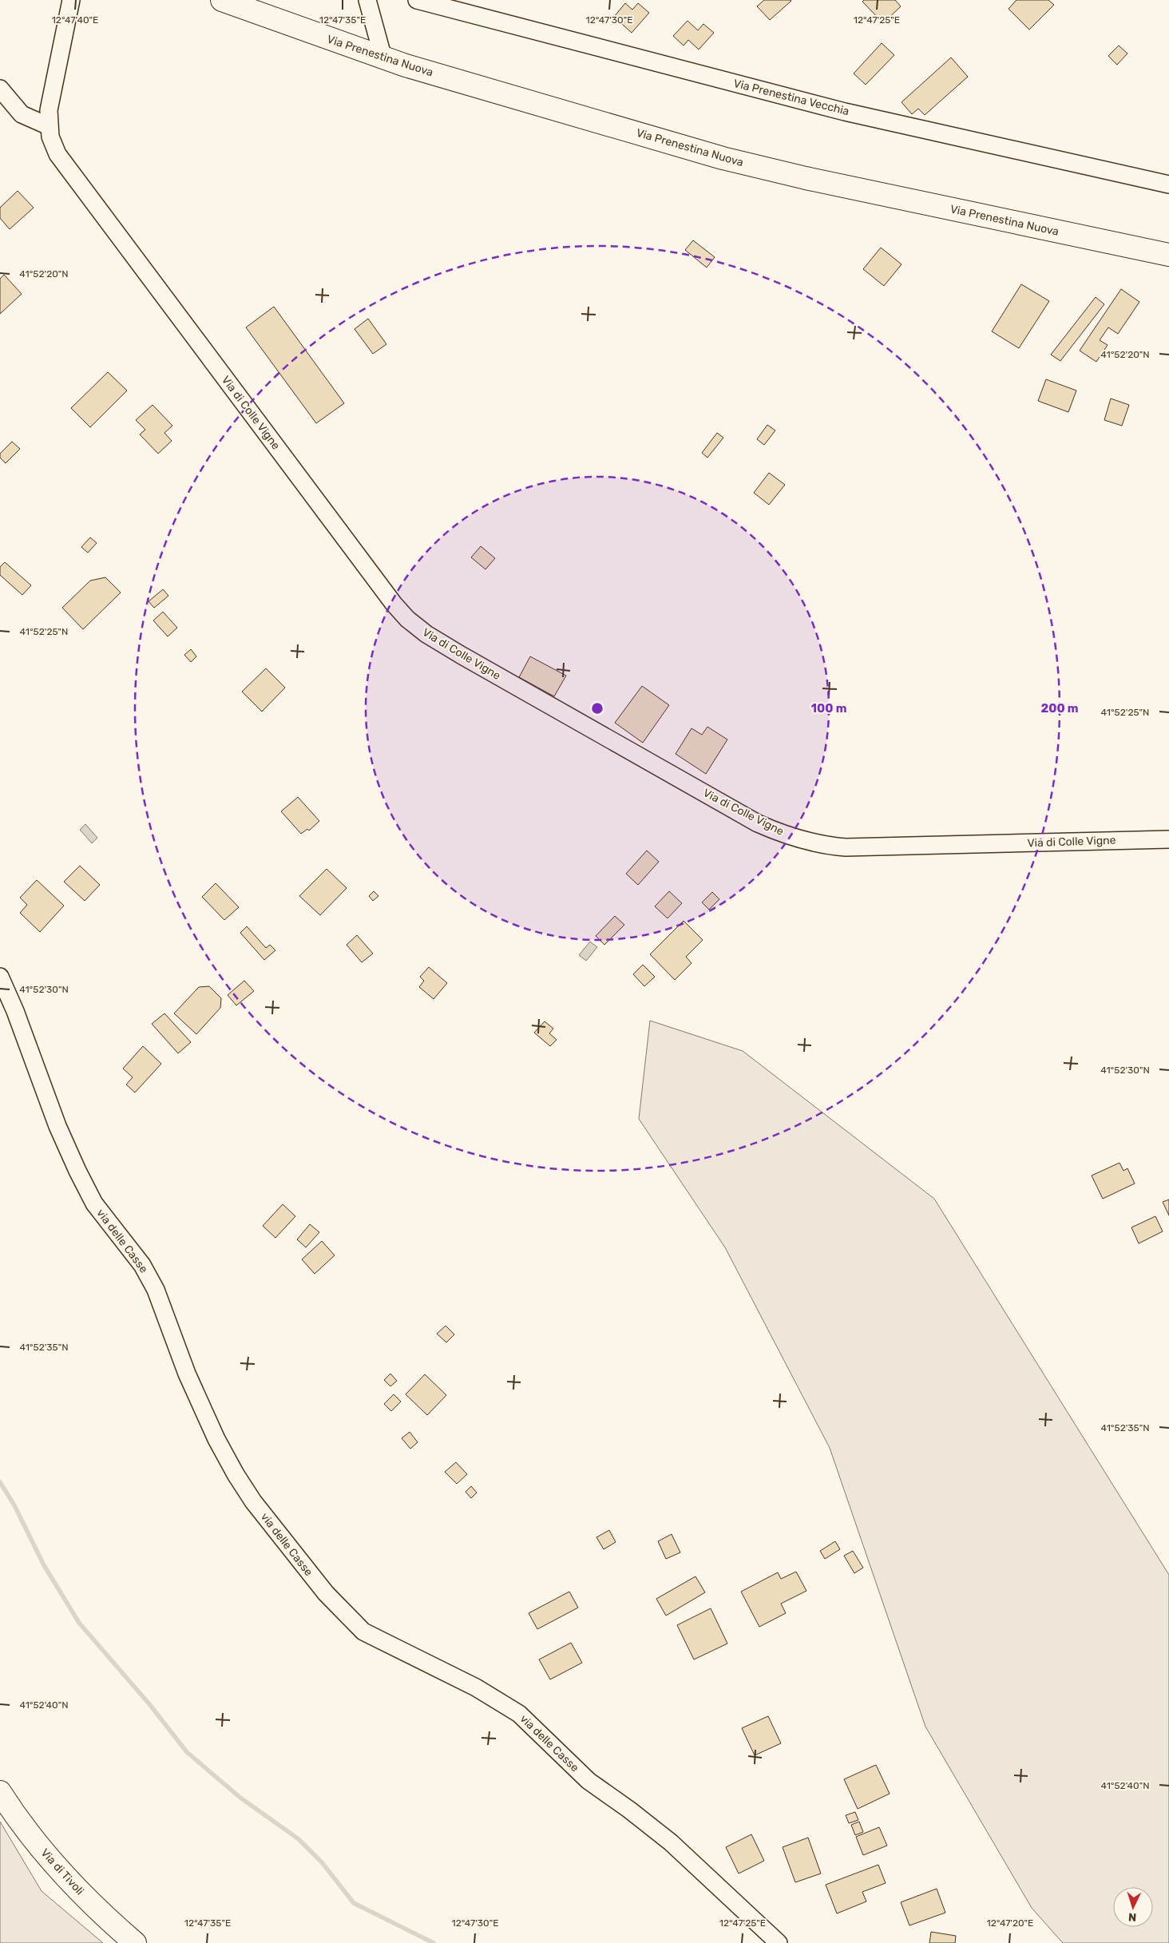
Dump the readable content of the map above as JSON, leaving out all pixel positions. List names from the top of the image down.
{
  "streets": {
    "main road": ["Via Prenestina Nuova", "Via di Tivoli"],
    "street": ["Via Prenestina Vecchia", "Via di Colle Vigne", "via delle Casse"]
  },
  "north": "bottom",
  "coordinates": [
    "12°47'40\"E",
    "12°47'35\"E",
    "12°47'30\"E",
    "12°47'25\"E",
    "41°52'20\"N",
    "41°52'25\"N",
    "41°52'30\"N",
    "41°52'35\"N",
    "41°52'40\"N",
    "12°47'20\"E"
  ],
  "rings": ["100 m", "200 m"]
}
